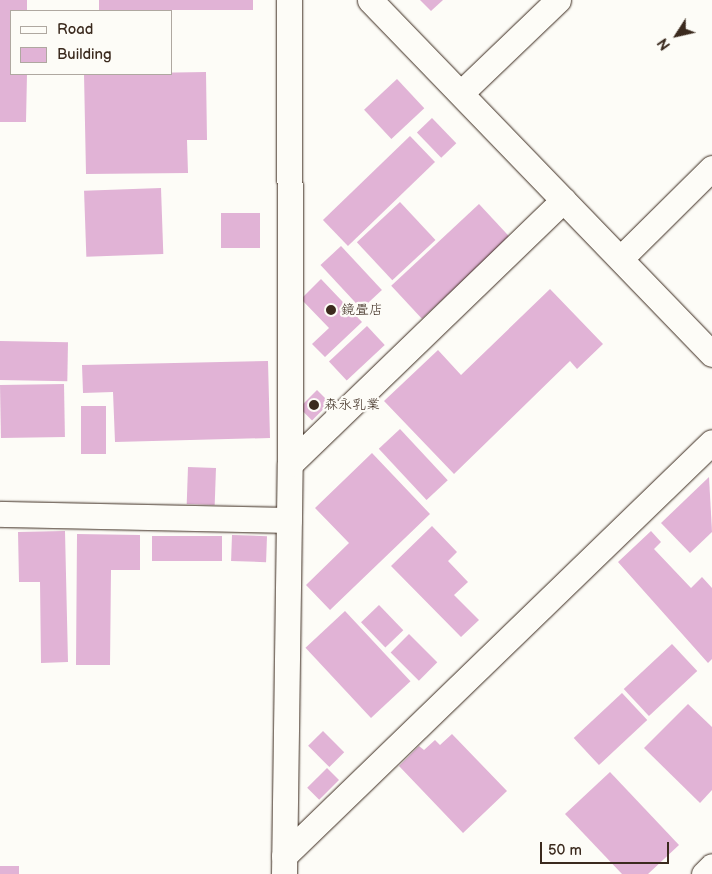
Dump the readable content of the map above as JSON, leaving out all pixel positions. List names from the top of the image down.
{
  "places": ["鏡畳店", "森永乳業"],
  "legend": ["Road", "Building"],
  "scale_bar": "50 m",
  "north": "bottom left"
}
